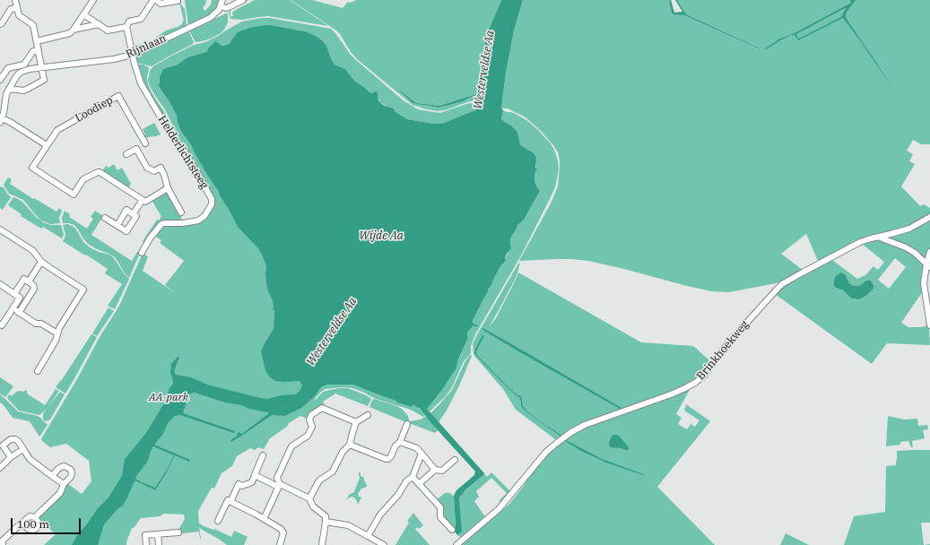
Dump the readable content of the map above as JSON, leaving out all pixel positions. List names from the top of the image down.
{
  "streets": {
    "street": [
      "Rijnlaan",
      "Loodiep",
      "Helderlichtsteeg",
      "Brinkhoekweg"
    ]
  },
  "crossings": [
    ["Rijnlaan", "Helderlichtsteeg"]
  ],
  "water": ["Westerveldse Aa", "Wijde Aa"],
  "parks": ["AA-park"],
  "scale_bar": "100 m"
}
